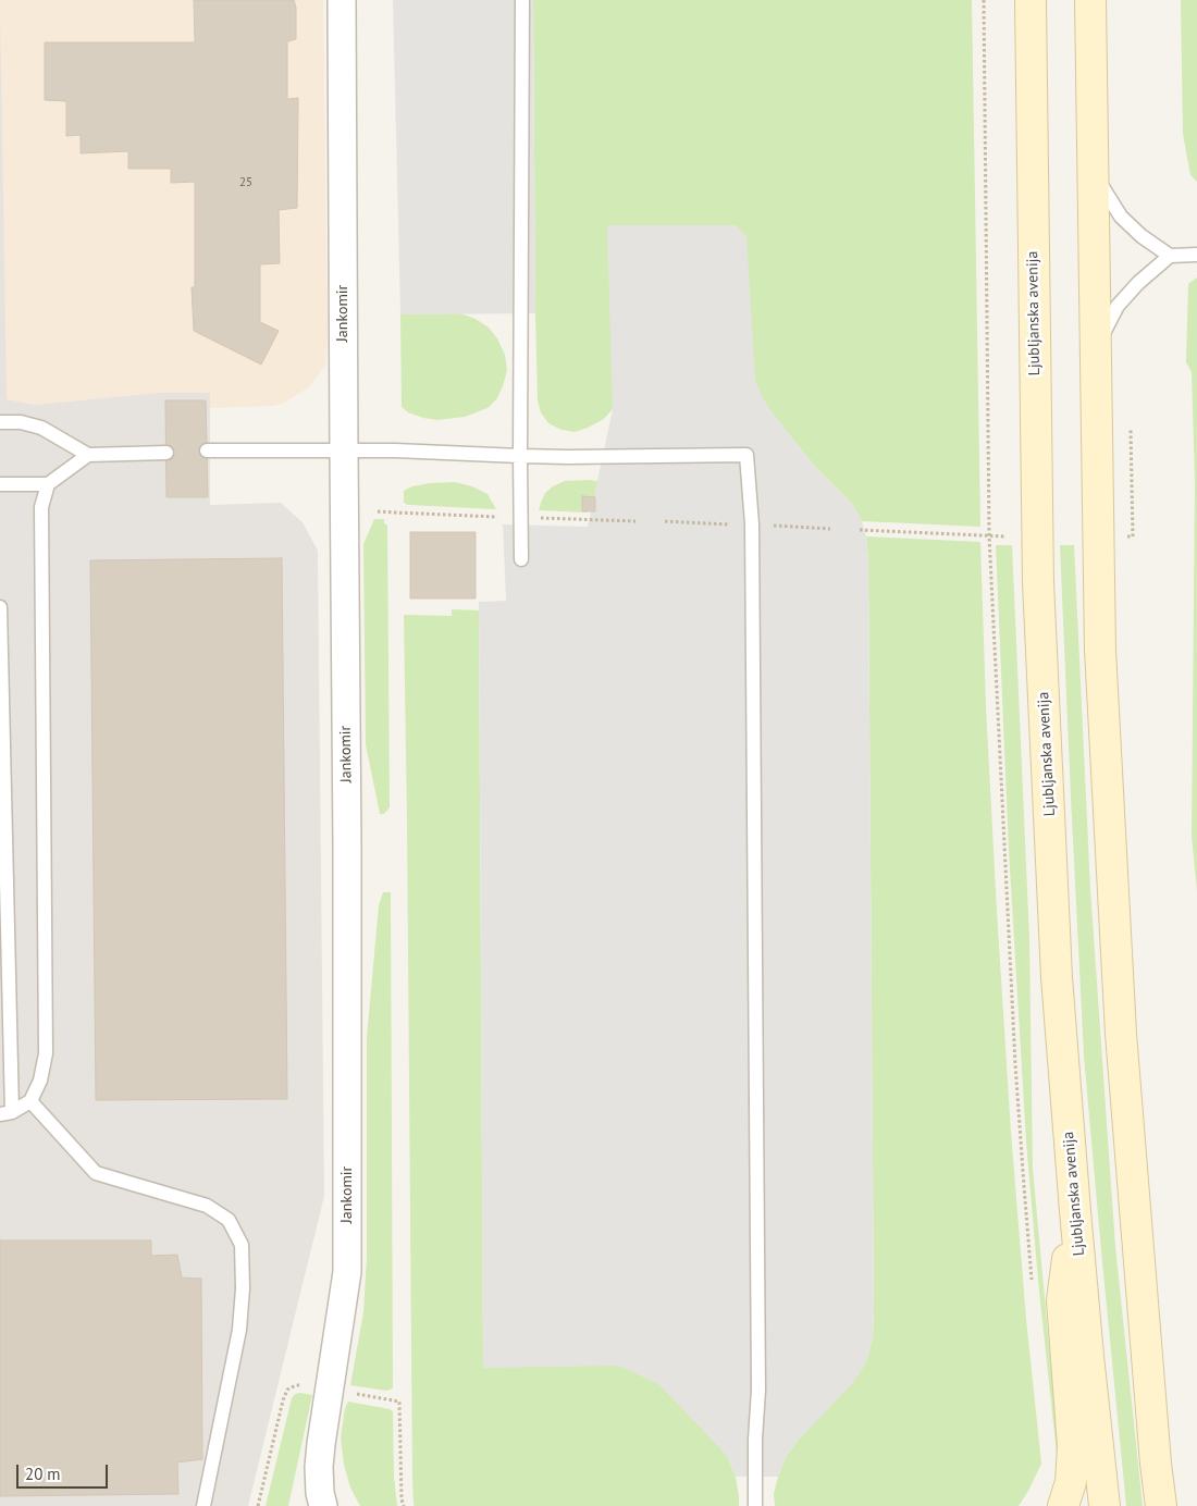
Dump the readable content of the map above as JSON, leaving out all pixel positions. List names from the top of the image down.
{
  "streets": {
    "main road": ["Ljubljanska avenija"],
    "street": ["Jankomir"]
  },
  "house_numbers": ["25"],
  "scale_bar": "20 m"
}
